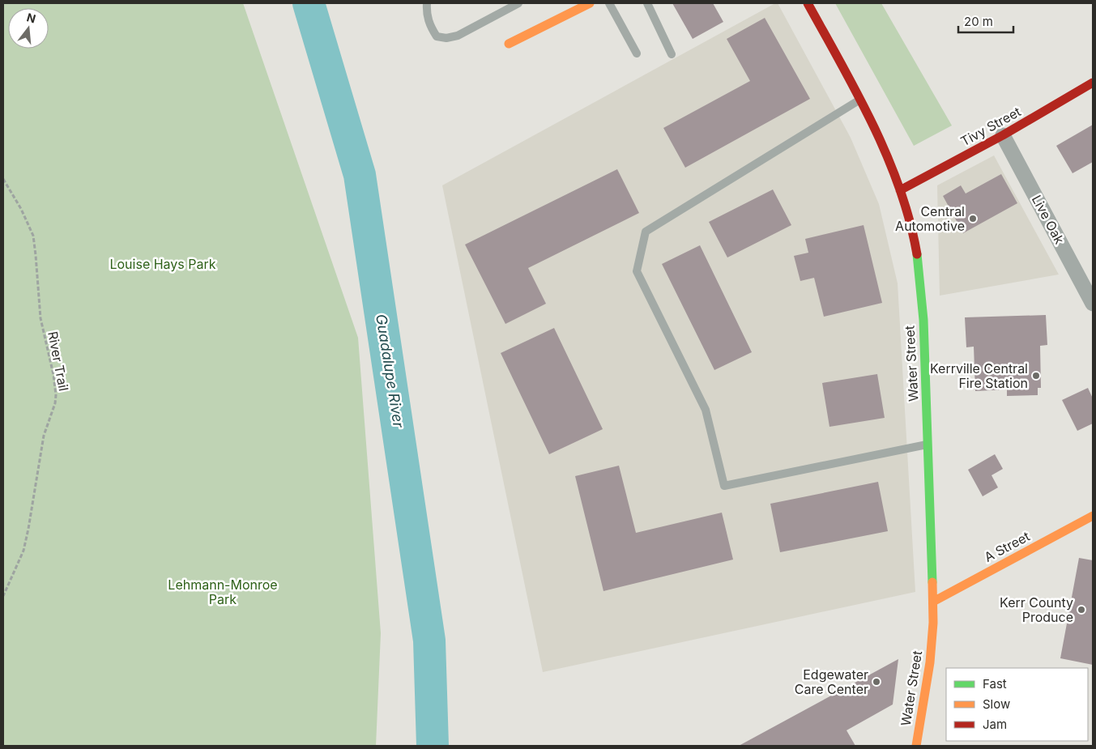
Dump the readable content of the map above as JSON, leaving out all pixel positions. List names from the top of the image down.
{
  "streets": {
    "street": [
      "Tivy Street",
      "Live Oak",
      "Water Street",
      "A Street"
    ],
    "path": ["River Trail"]
  },
  "crossings": [
    ["Tivy Street", "Live Oak"],
    ["Tivy Street", "Water Street"],
    ["Water Street", "A Street"]
  ],
  "water": ["Guadalupe River"],
  "parks": ["Louise Hays Park", "Lehmann-Monroe Park"],
  "places": [
    "Central Automotive",
    "Kerrville Central Fire Station",
    "Kerr County Produce",
    "Edgewater Care Center"
  ],
  "legend": ["Fast", "Slow", "Jam"],
  "scale_bar": "20 m",
  "north": "top"
}
